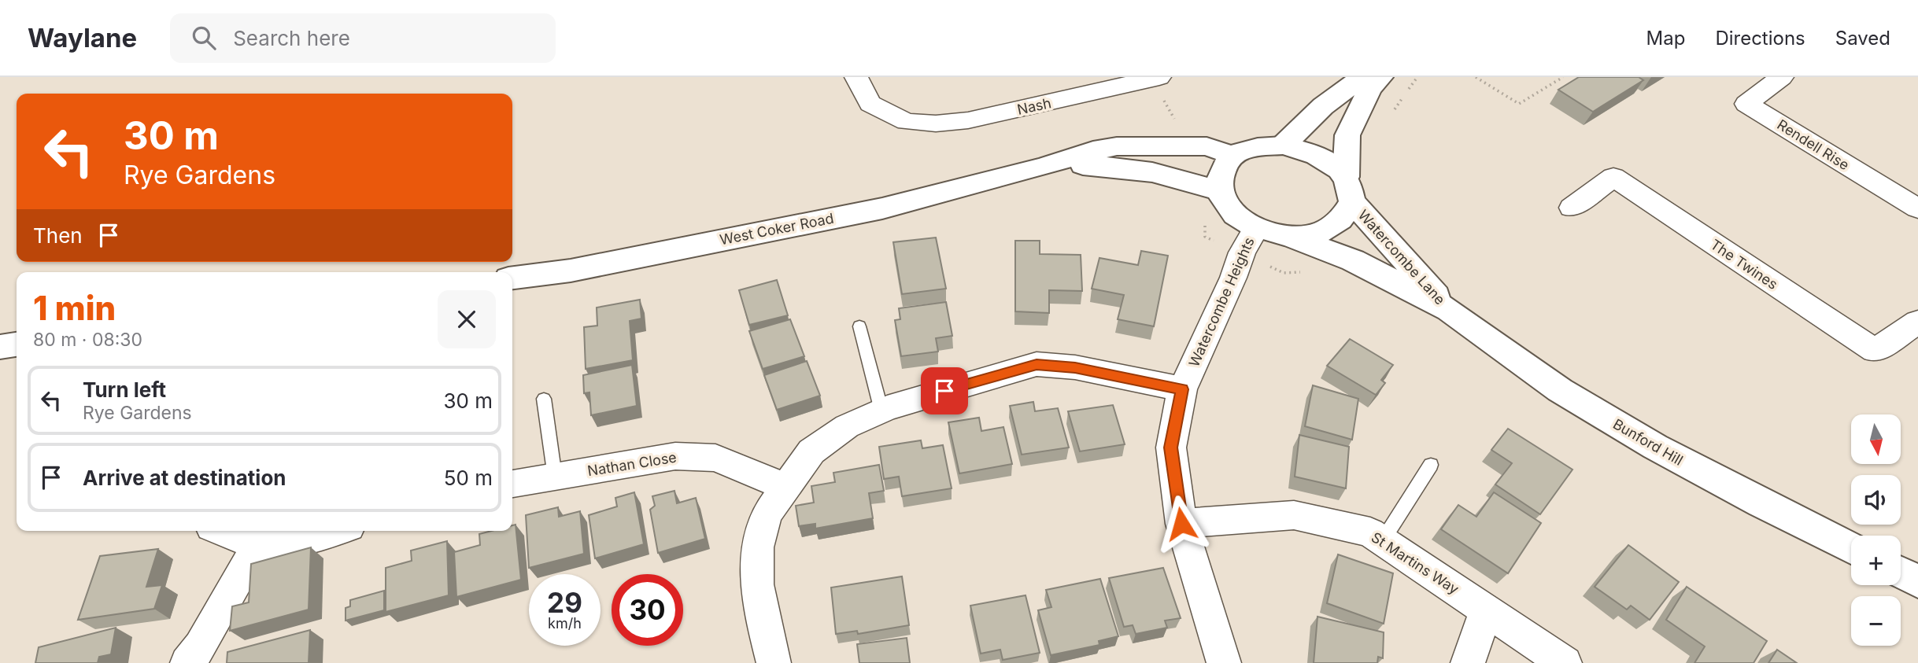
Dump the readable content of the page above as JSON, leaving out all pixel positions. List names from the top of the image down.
{
  "streets": {
    "main road": ["West Coker Road", "Watercombe Lane", "Bunford Hill"],
    "street": [
      "Nash",
      "Rendell Rise",
      "The Twines",
      "Watercombe Heights",
      "Nathan Close",
      "St Martins Way"
    ]
  },
  "crossings": [
    ["West Coker Road", "Watercombe Lane"],
    ["West Coker Road", "Watercombe Heights"],
    ["Watercombe Lane", "Watercombe Heights"],
    ["Watercombe Lane", "Bunford Hill"],
    ["Watercombe Heights", "St Martins Way"]
  ],
  "north": "bottom",
  "page": {
    "header": "Waylane",
    "search": "Search here",
    "nav": ["Map", "Directions", "Saved"],
    "turn": ["30 m", "Rye Gardens"],
    "then": "Then",
    "heading": ["1 min", "80 m · 08:30"],
    "list": [
      {
        "name": "Turn left",
        "note": "Rye Gardens",
        "value": "30 m"
      },
      {
        "name": "Arrive at destination",
        "value": "50 m"
      }
    ],
    "map_buttons": ["+", "−"],
    "speed": "29 km/h",
    "limit": "30"
  }
}
